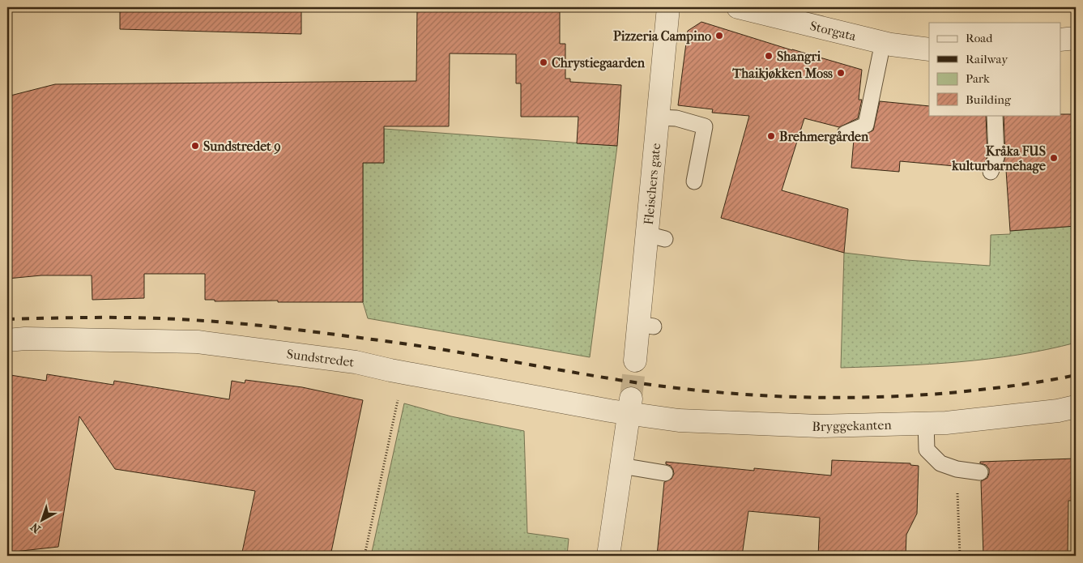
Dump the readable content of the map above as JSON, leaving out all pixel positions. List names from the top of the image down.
{
  "streets": {
    "street": [
      "Storgata",
      "Fleischers gate",
      "Sundstredet",
      "Bryggekanten"
    ]
  },
  "crossings": [
    ["Sundstredet", "Bryggekanten"]
  ],
  "places": [
    "Pizzeria Campino",
    "Shangri",
    "Chrystiegaarden",
    "Thaikjøkken Moss",
    "Brehmergården",
    "Sundstredet 9",
    "Kråka FUS kulturbarnehage"
  ],
  "legend": [
    "Road",
    "Railway",
    "Park",
    "Building"
  ],
  "north": "bottom left"
}
